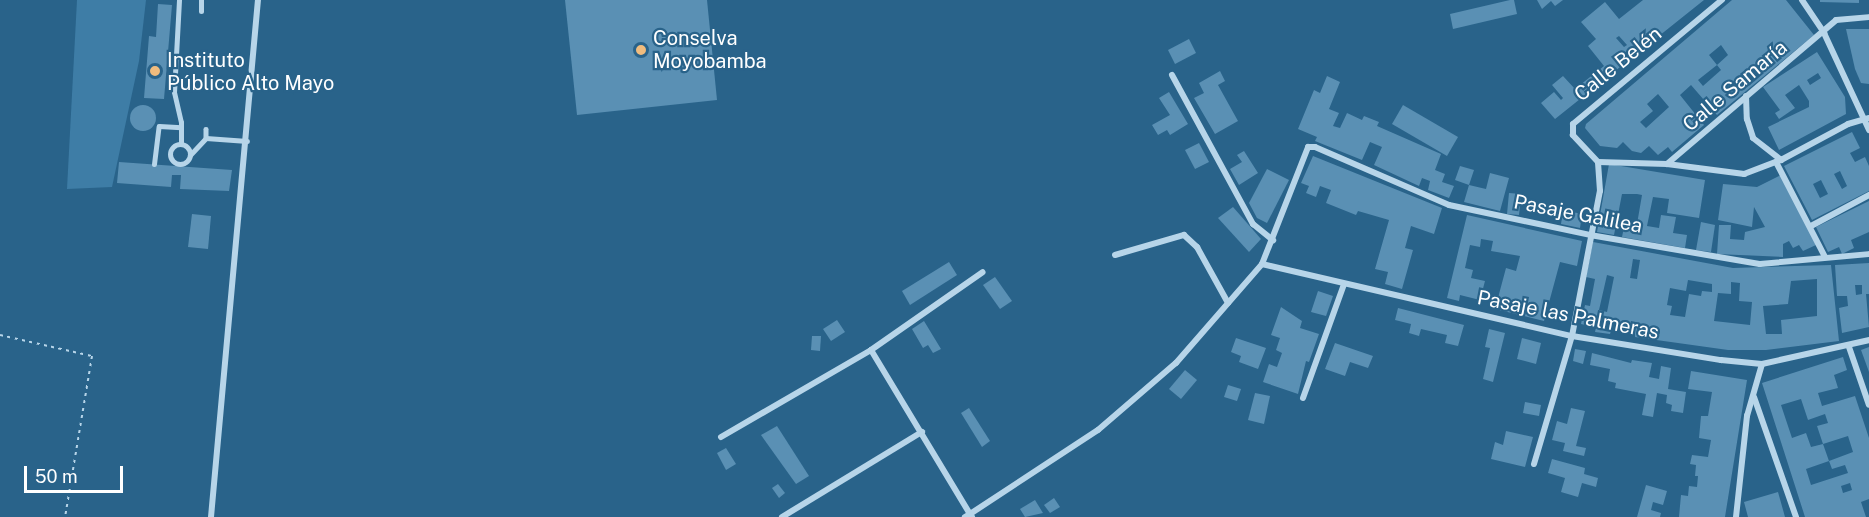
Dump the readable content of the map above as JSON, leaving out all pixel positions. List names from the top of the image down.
{
  "streets": {
    "street": [
      "Calle Belén",
      "Calle Samaría",
      "Pasaje Galilea",
      "Pasaje las Palmeras"
    ]
  },
  "places": ["Conselva Moyobamba", "Instituto Público Alto Mayo"],
  "scale_bar": "50 m"
}
